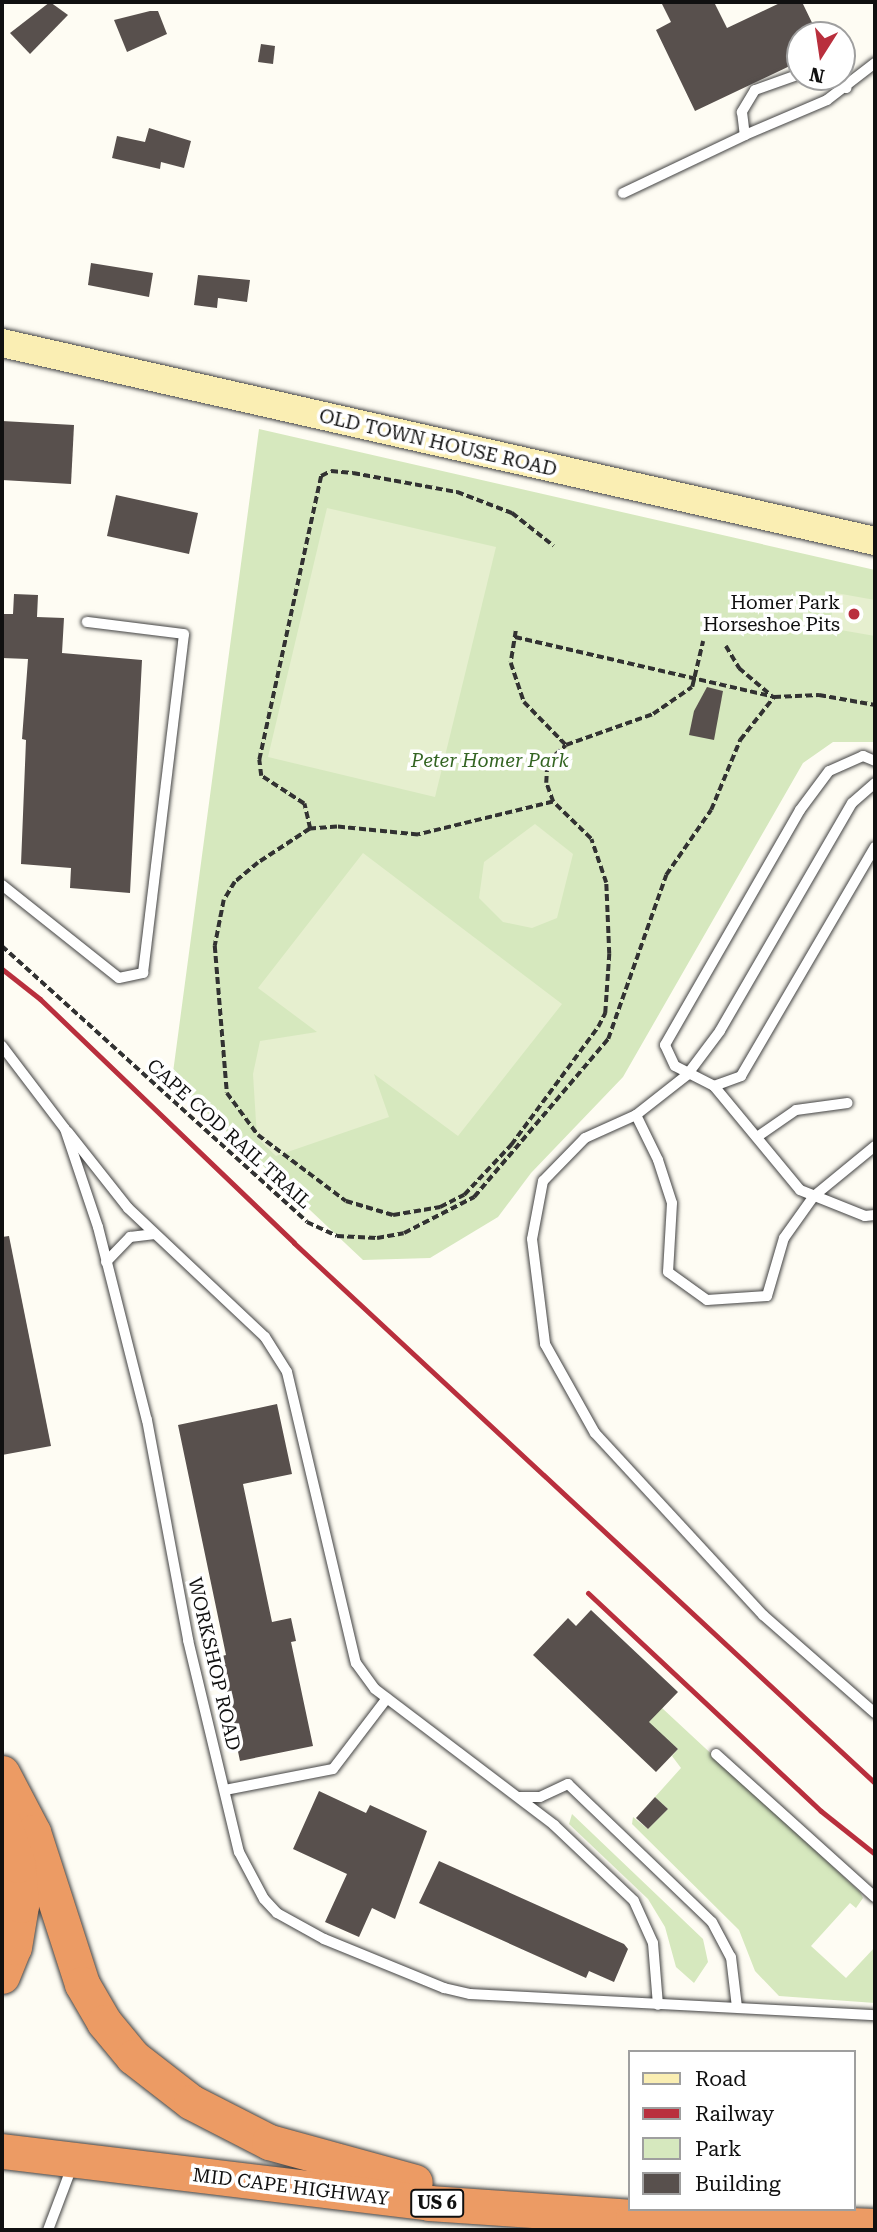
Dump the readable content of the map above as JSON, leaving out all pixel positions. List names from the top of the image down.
{
  "streets": {
    "highway": ["MID CAPE HIGHWAY", "US 6"],
    "main road": ["OLD TOWN HOUSE ROAD"],
    "lane": ["WORKSHOP ROAD"],
    "path": ["CAPE COD RAIL TRAIL"]
  },
  "parks": ["Peter Homer Park"],
  "places": ["Homer Park Horseshoe Pits"],
  "legend": [
    "Road",
    "Railway",
    "Park",
    "Building"
  ],
  "north": "bottom"
}
